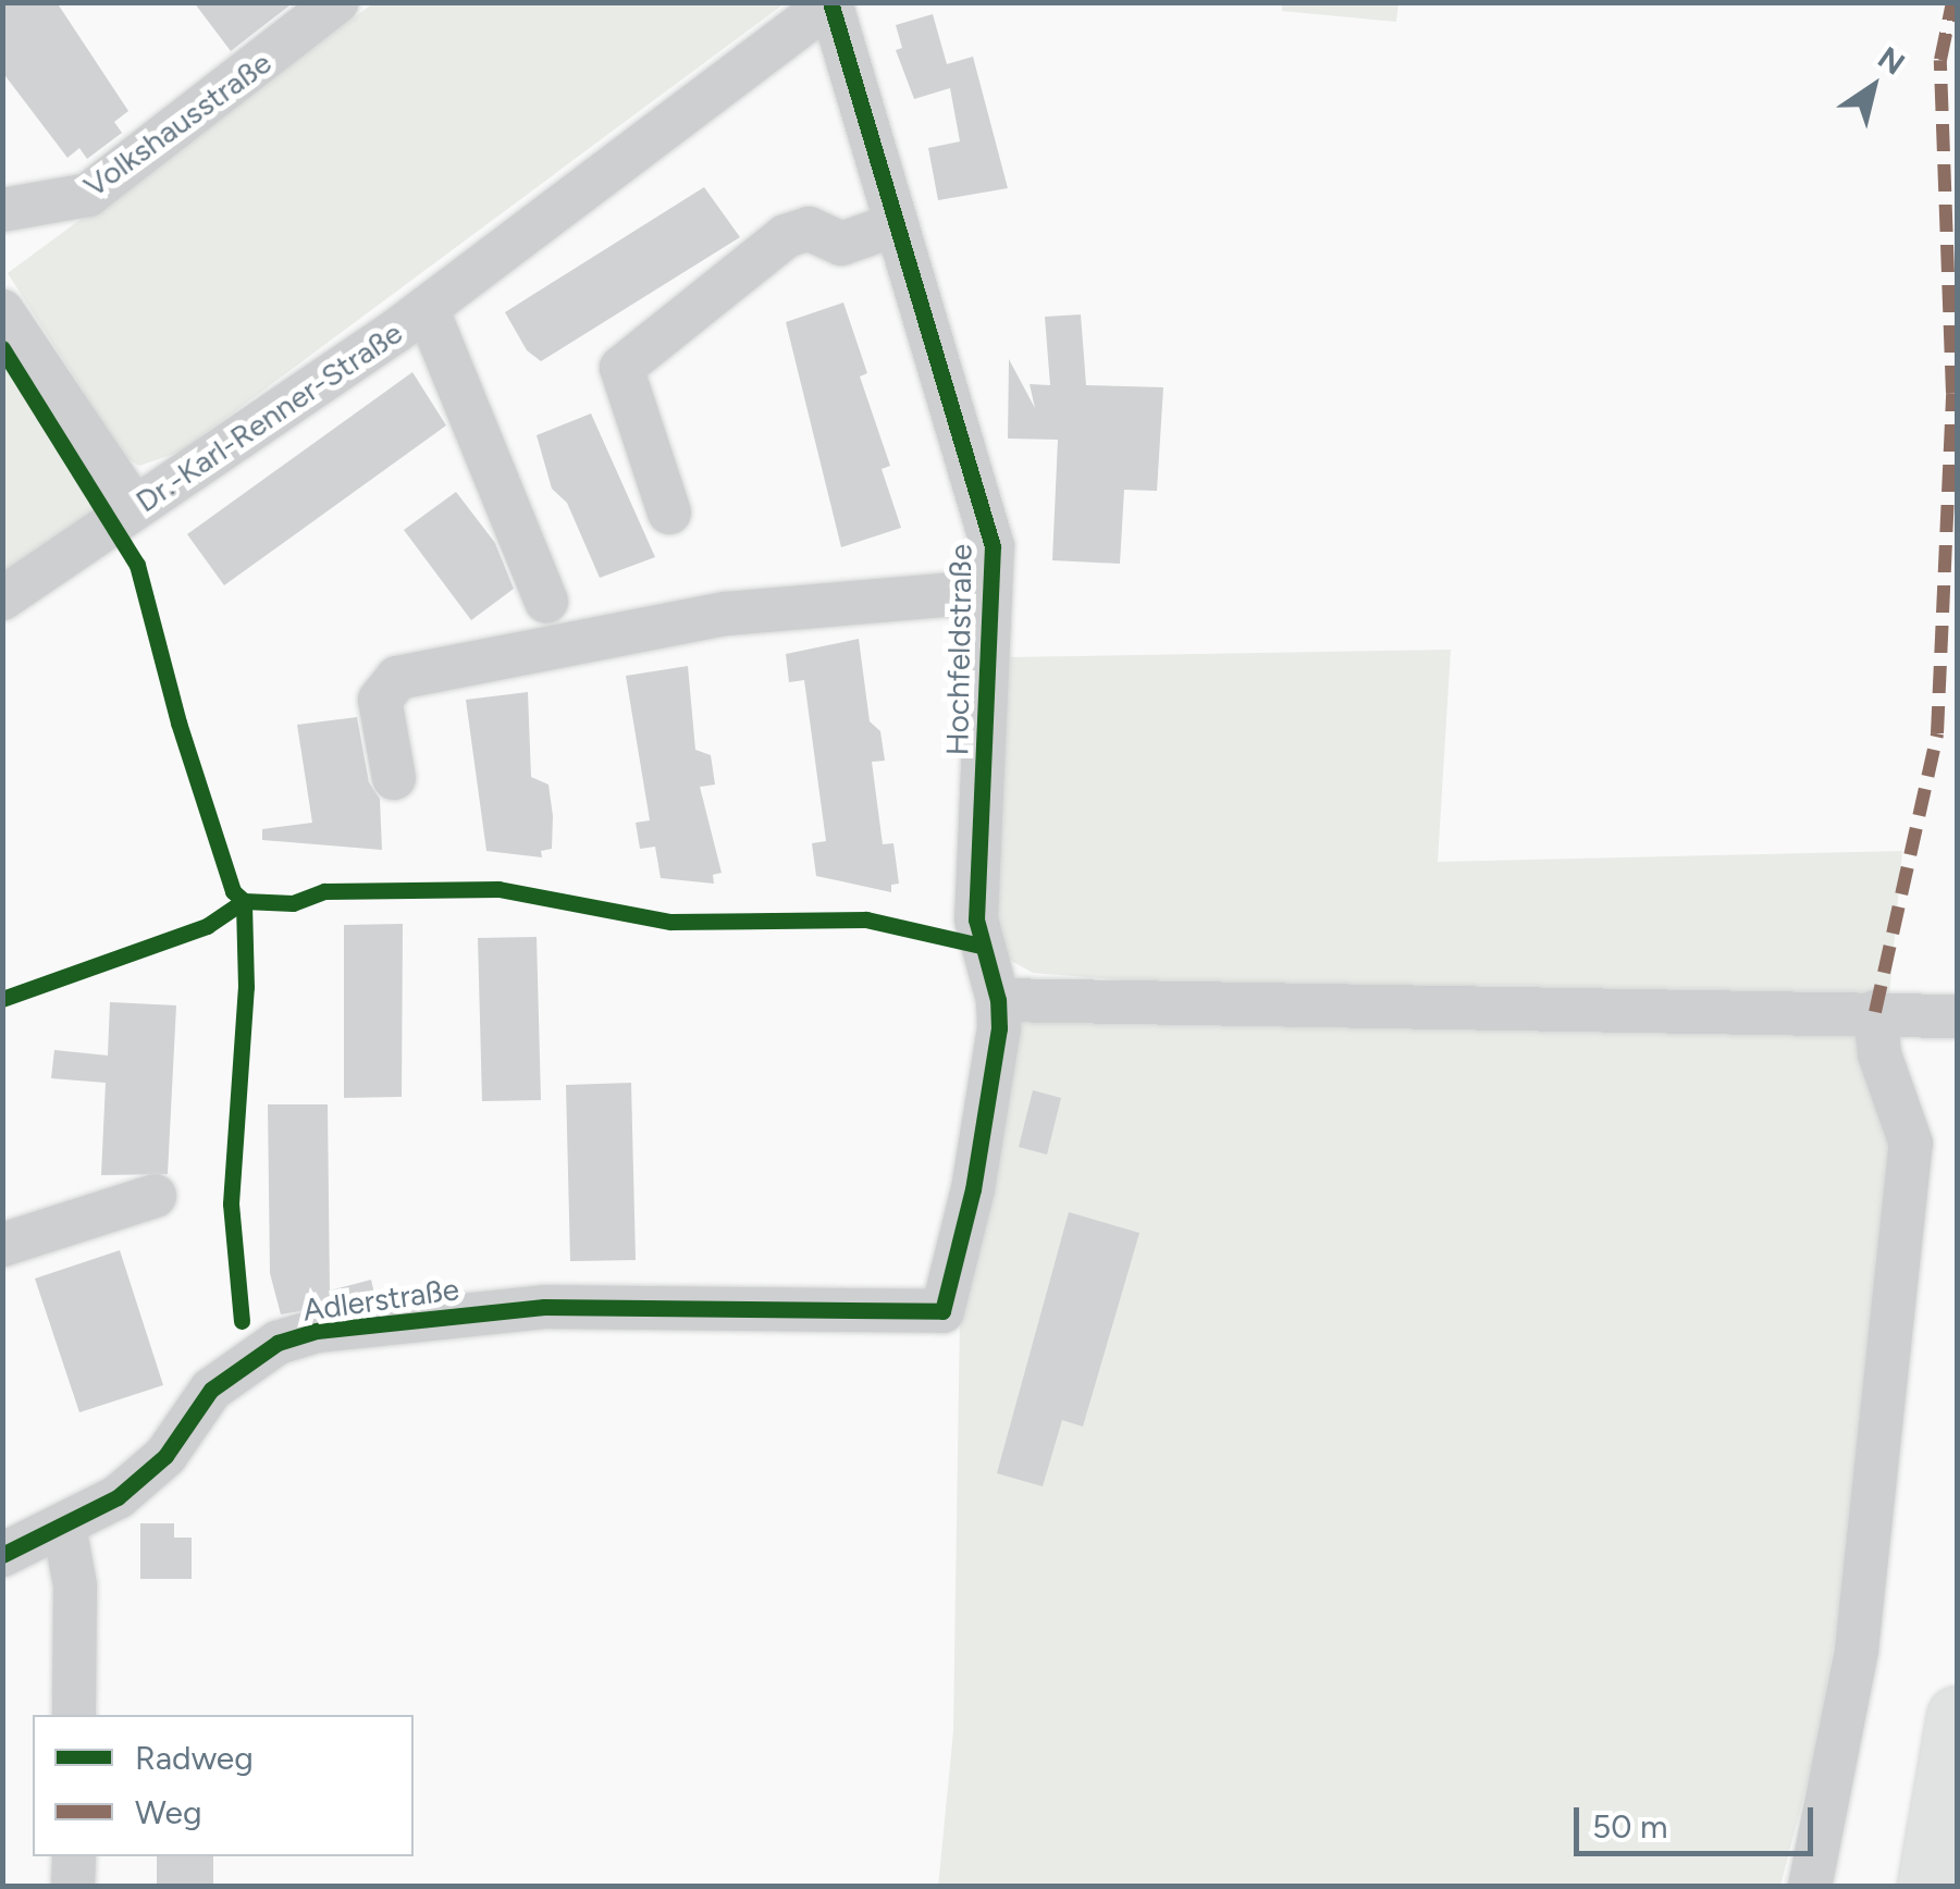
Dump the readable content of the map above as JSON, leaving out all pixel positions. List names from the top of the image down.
{
  "streets": {
    "street": [
      "Volkshausstraße",
      "Dr.-Karl-Renner-Straße",
      "Hochfeldstraße",
      "Adlerstraße"
    ]
  },
  "crossings": [
    ["Dr.-Karl-Renner-Straße", "Hochfeldstraße"],
    ["Hochfeldstraße", "Adlerstraße"]
  ],
  "legend": ["Radweg", "Weg"],
  "scale_bar": "50 m",
  "north": "top right"
}
